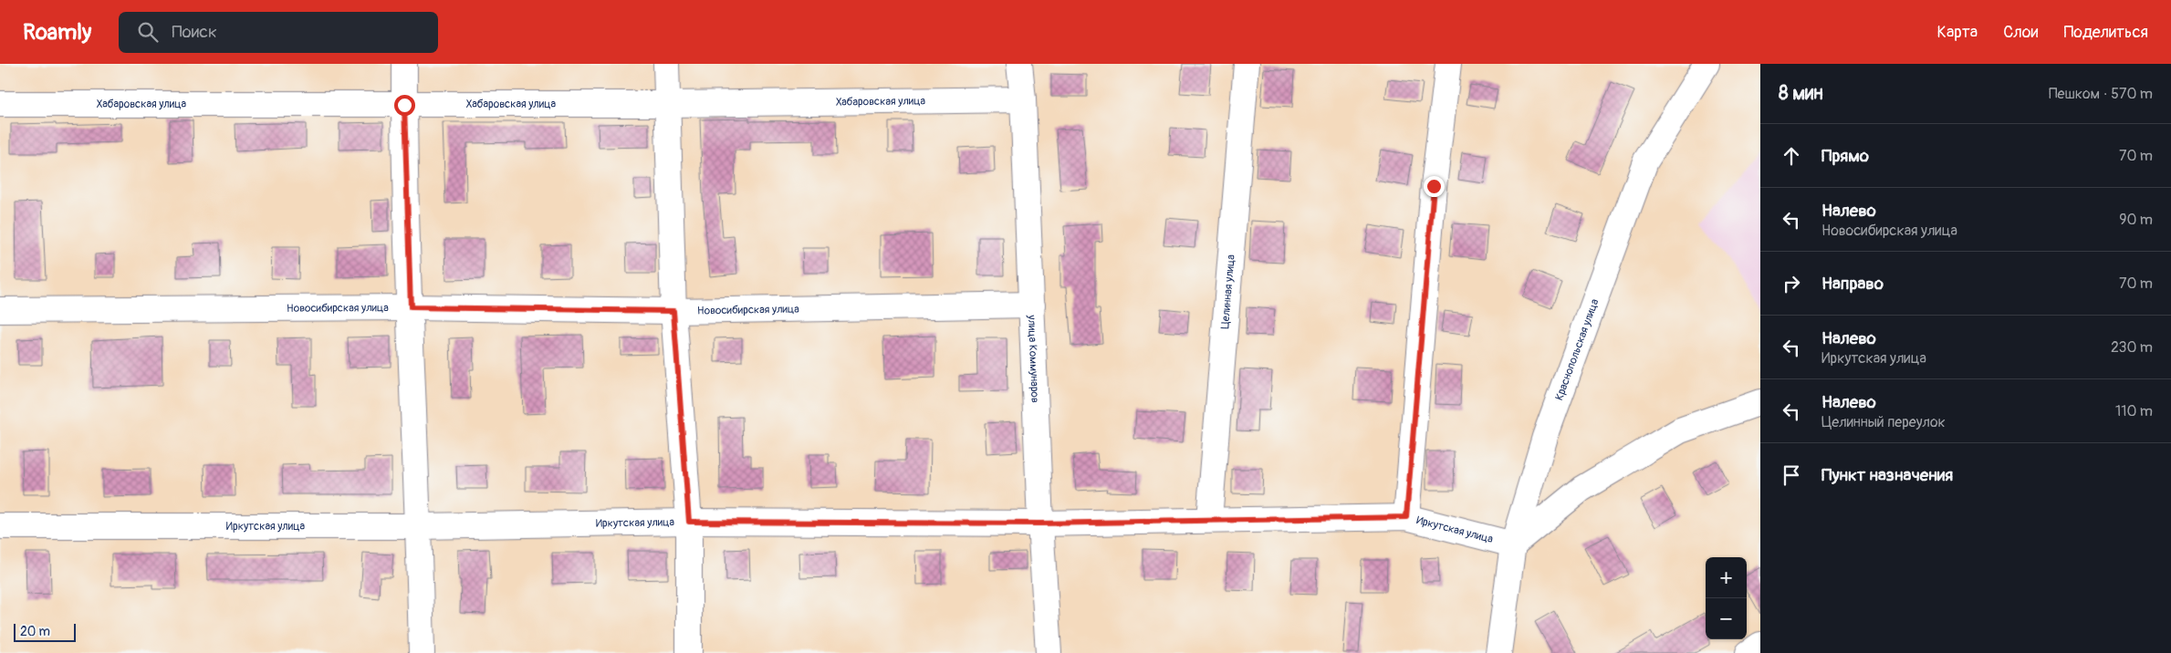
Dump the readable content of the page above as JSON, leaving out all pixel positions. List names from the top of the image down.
{
  "streets": {
    "street": [
      "Хабаровская улица",
      "Целинная улица",
      "Новосибирская улица",
      "Краснопольская улица",
      "улица Коммунаров",
      "Иркутская улица"
    ]
  },
  "crossings": [
    ["Хабаровская улица", "улица Коммунаров"],
    ["Целинная улица", "Иркутская улица"],
    ["Новосибирская улица", "улица Коммунаров"],
    ["Краснопольская улица", "Иркутская улица"],
    ["улица Коммунаров", "Иркутская улица"]
  ],
  "scale_bar": "20 m",
  "page": {
    "header": "Roamly",
    "search": "Поиск",
    "nav": ["Карта", "Слои", "Поделиться"],
    "heading": ["8 мин", "Пешком · 570 m"],
    "list": [
      ["Прямо", "70 m"],
      ["Налево", "Новосибирская улица", "90 m"],
      ["Направо", "70 m"],
      ["Налево", "Иркутская улица", "230 m"],
      ["Налево", "Целинный переулок", "110 m"],
      "Пункт назначения"
    ],
    "map_buttons": ["+", "−"],
    "scale": "20 m"
  }
}
